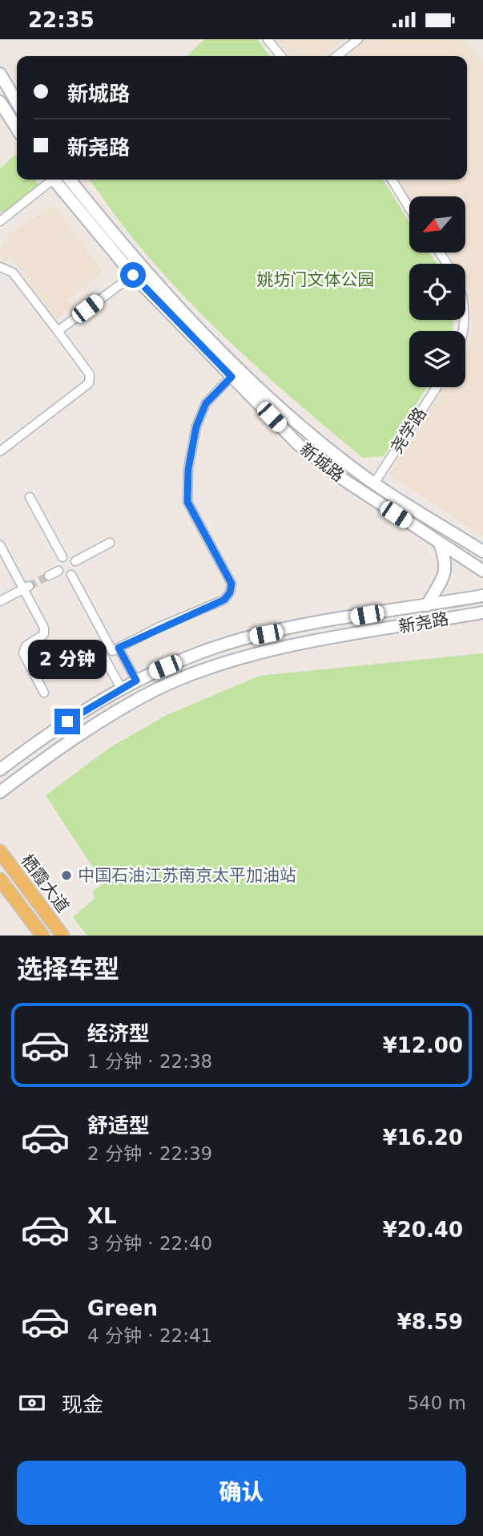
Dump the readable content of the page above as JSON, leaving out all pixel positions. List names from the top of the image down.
{
  "streets": {
    "main road": ["新城路", "新尧路", "栖霞大道"],
    "street": ["尧学路"]
  },
  "crossings": [
    ["尧学路", "新城路"]
  ],
  "parks": ["姚坊门文体公园"],
  "places": ["中国石油江苏南京太平加油站"],
  "north": "bottom left",
  "page": {
    "status": "22:35",
    "banner": ["新城路", "新尧路"],
    "bubble": "2 分钟",
    "heading": "选择车型",
    "list": [
      {
        "name": "经济型",
        "note": "1 分钟 · 22:38",
        "value": "¥12.00"
      },
      {
        "name": "舒适型",
        "note": "2 分钟 · 22:39",
        "value": "¥16.20"
      },
      {
        "name": "XL",
        "note": "3 分钟 · 22:40",
        "value": "¥20.40"
      },
      {
        "name": "Green",
        "note": "4 分钟 · 22:41",
        "value": "¥8.59"
      }
    ],
    "pay": ["现金", "540 m"],
    "buttons": "确认"
  }
}
